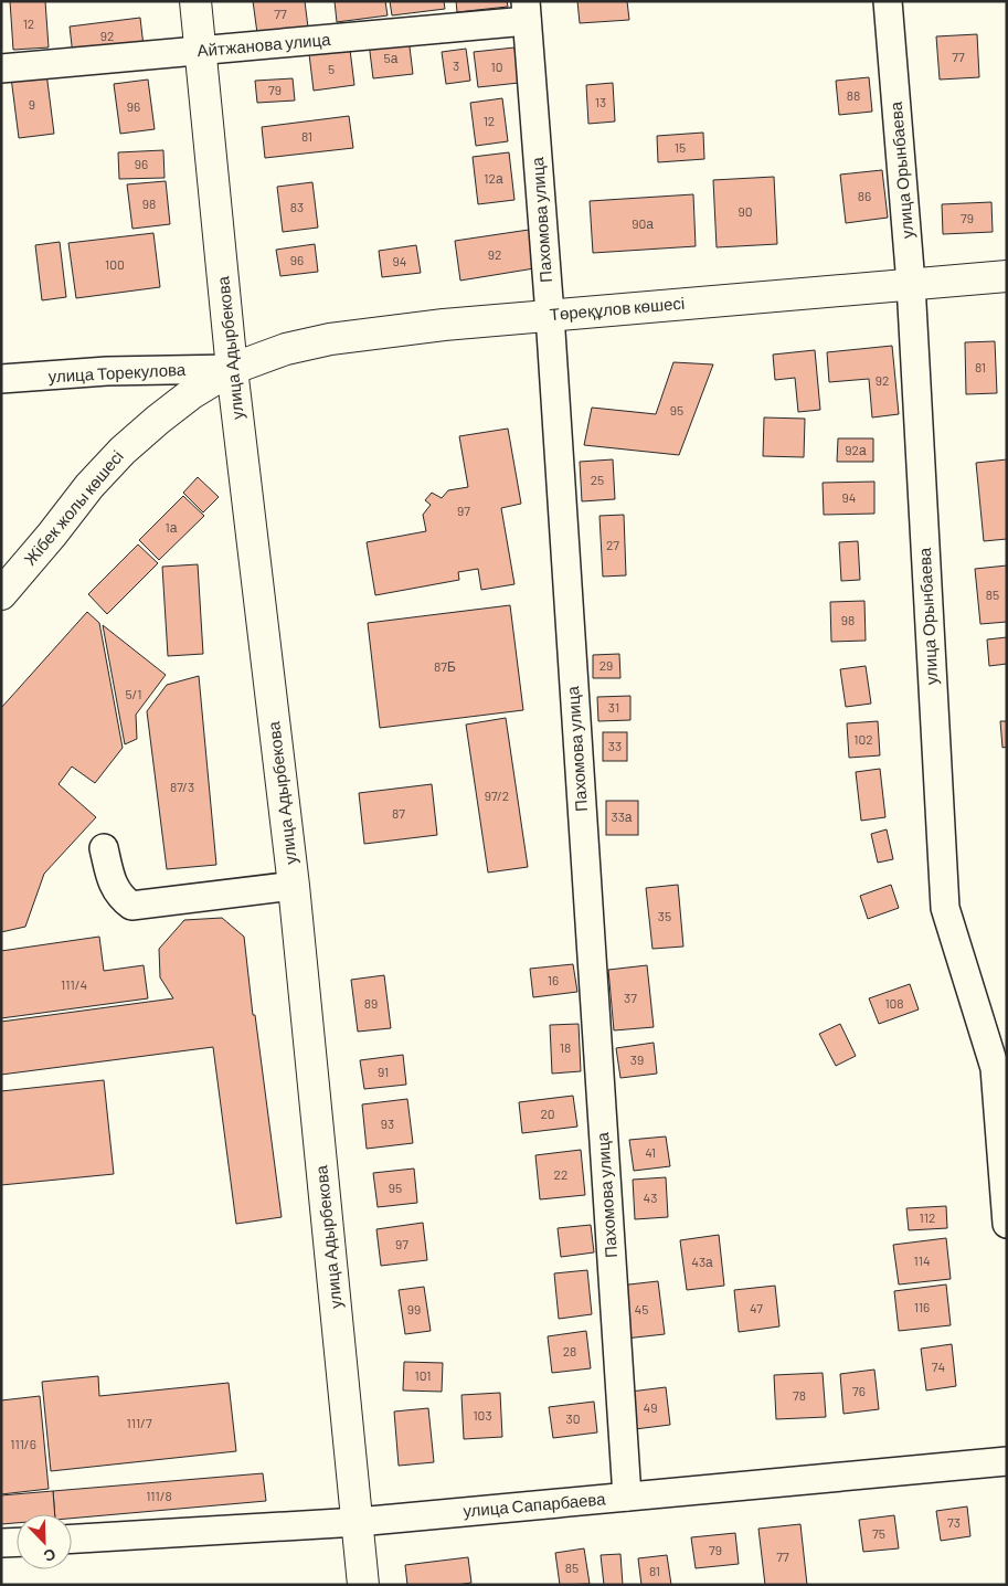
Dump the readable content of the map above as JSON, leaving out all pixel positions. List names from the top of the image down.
{
  "streets": {
    "main road": ["Төреқұлов көшесі", "улица Адырбекова", "Жібек жолы көшесі"],
    "street": [
      "Айтжанова улица",
      "улица Орынбаева",
      "Пахомова улица",
      "улица Торекулова",
      "улица Сапарбаева"
    ]
  },
  "crossings": [
    ["Айтжанова улица", "Пахомова улица"],
    ["Айтжанова улица", "улица Адырбекова"],
    ["улица Орынбаева", "Төреқұлов көшесі"],
    ["Пахомова улица", "Төреқұлов көшесі"],
    ["Пахомова улица", "улица Сапарбаева"],
    ["Төреқұлов көшесі", "улица Адырбекова"],
    ["Төреқұлов көшесі", "улица Торекулова"],
    ["Төреқұлов көшесі", "Жібек жолы көшесі"],
    ["улица Адырбекова", "улица Торекулова"],
    ["улица Адырбекова", "Жібек жолы көшесі"],
    ["улица Адырбекова", "улица Сапарбаева"],
    ["улица Торекулова", "Жібек жолы көшесі"]
  ],
  "house_numbers": [
    "77",
    "12",
    "92",
    "77",
    "5а",
    "3",
    "10",
    "5",
    "79",
    "88",
    "13",
    "9",
    "96",
    "12",
    "81",
    "15",
    "96",
    "12а",
    "86",
    "98",
    "83",
    "90",
    "79",
    "90а",
    "92",
    "96",
    "94",
    "100",
    "81",
    "92",
    "95",
    "92а",
    "25",
    "94",
    "97",
    "1а",
    "27",
    "85",
    "98",
    "29",
    "87Б",
    "5/1",
    "31",
    "102",
    "33",
    "87/3",
    "97/2",
    "87",
    "33а",
    "35",
    "16",
    "111/4",
    "37",
    "89",
    "108",
    "18",
    "39",
    "91",
    "20",
    "93",
    "41",
    "22",
    "95",
    "43",
    "112",
    "97",
    "114",
    "43а",
    "116",
    "47",
    "99",
    "45",
    "28",
    "74",
    "101",
    "76",
    "78",
    "49",
    "103",
    "30",
    "111/7",
    "111/6",
    "111/8",
    "73",
    "75",
    "79",
    "77",
    "85",
    "81"
  ],
  "north": "bottom right"
}
